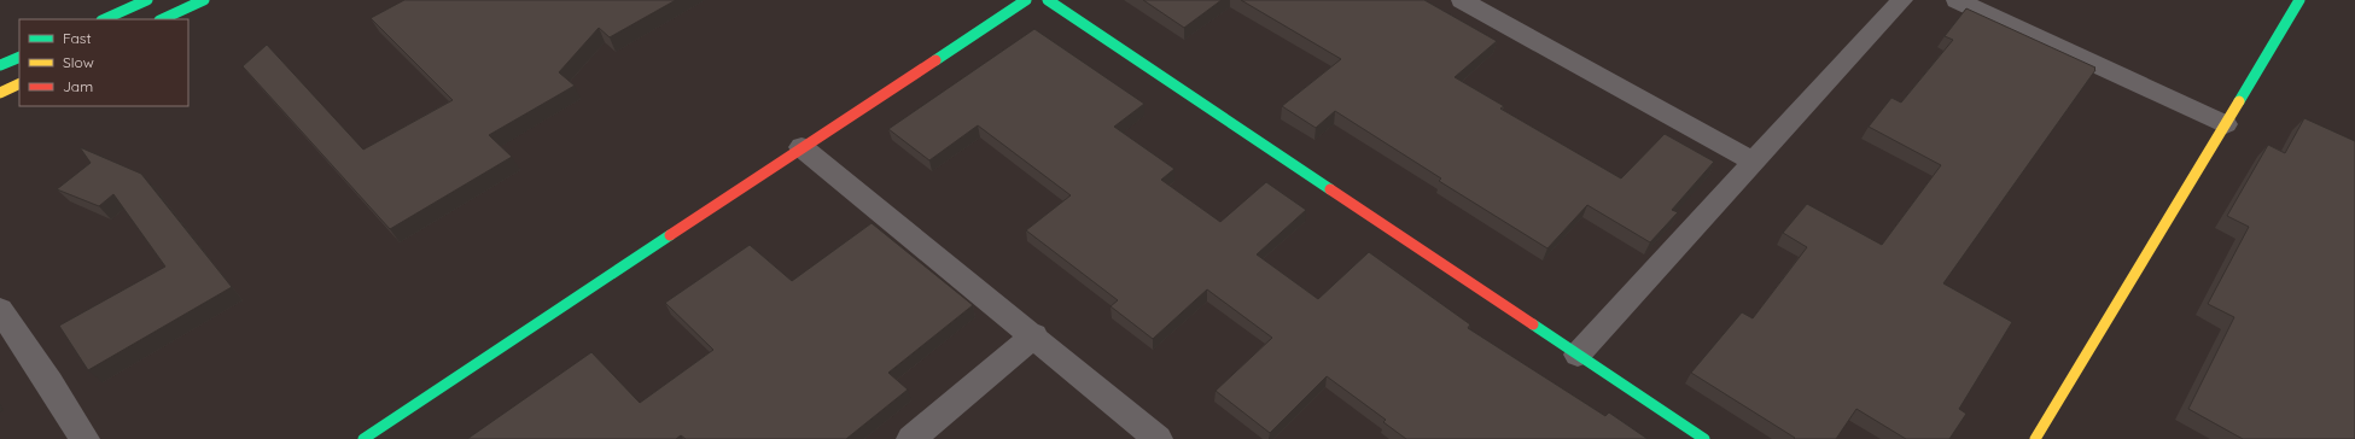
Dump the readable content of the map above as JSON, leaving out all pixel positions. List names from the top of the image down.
{
  "legend": ["Fast", "Slow", "Jam"]
}
